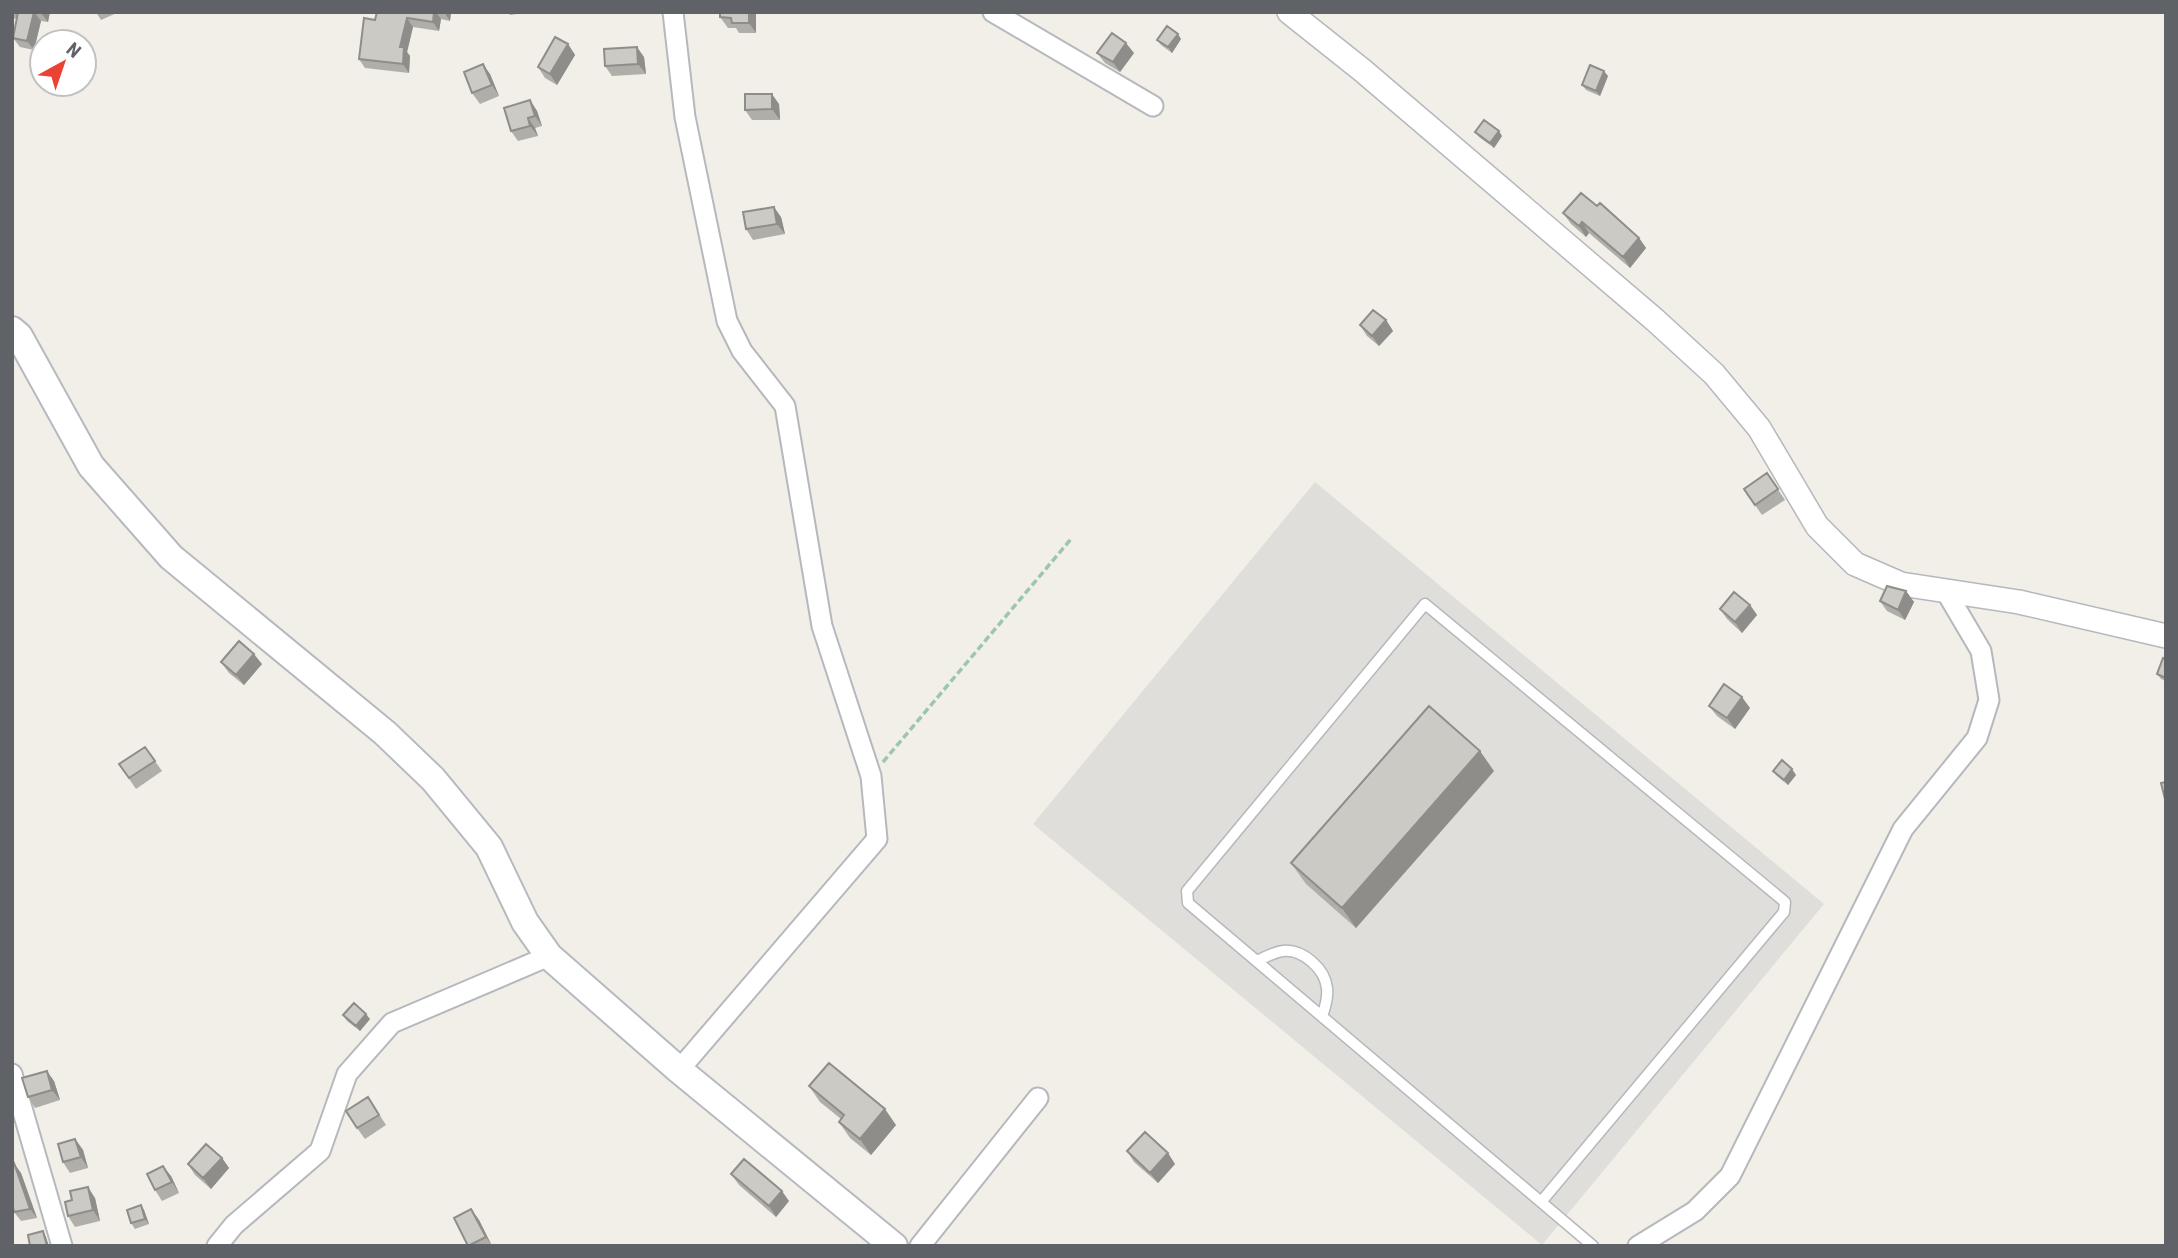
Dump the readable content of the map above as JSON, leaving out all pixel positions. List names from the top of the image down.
{
  "north": "top right"
}
